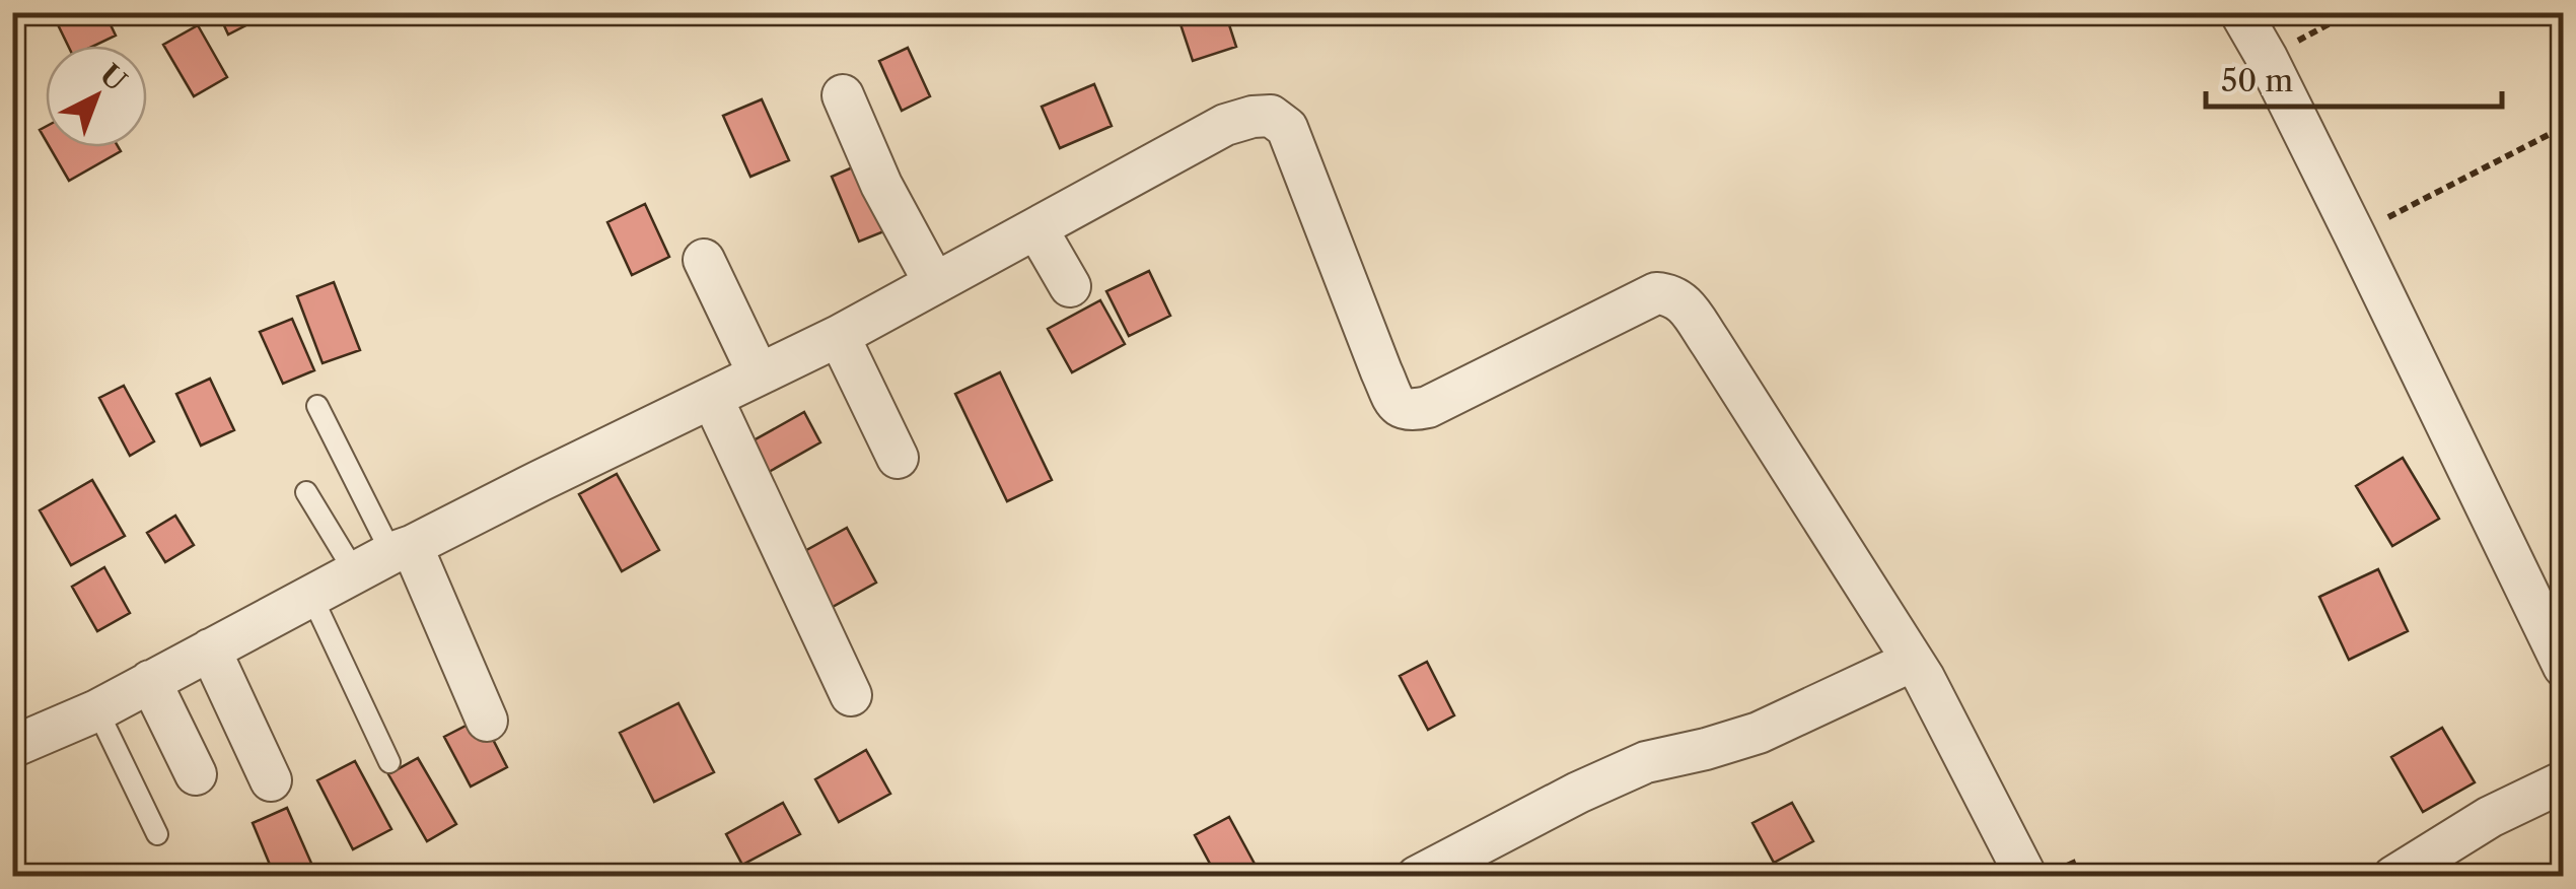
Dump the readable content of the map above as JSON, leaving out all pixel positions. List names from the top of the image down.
{
  "scale_bar": "50 m",
  "north": "top right"
}
